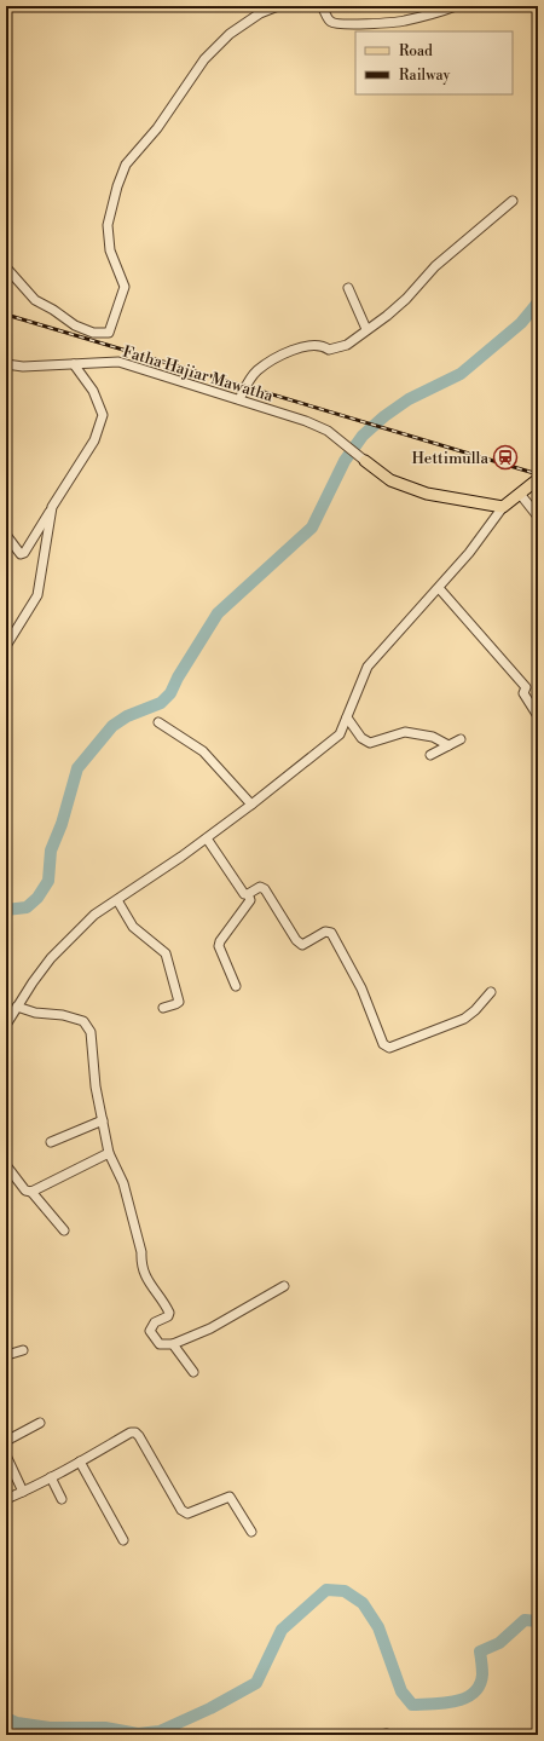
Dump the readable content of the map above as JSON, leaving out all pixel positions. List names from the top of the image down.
{
  "streets": {
    "street": ["Fatha Hajiar Mawatha"]
  },
  "places": {
    "station": ["Hettimulla"]
  },
  "legend": ["Road", "Railway"]
}
